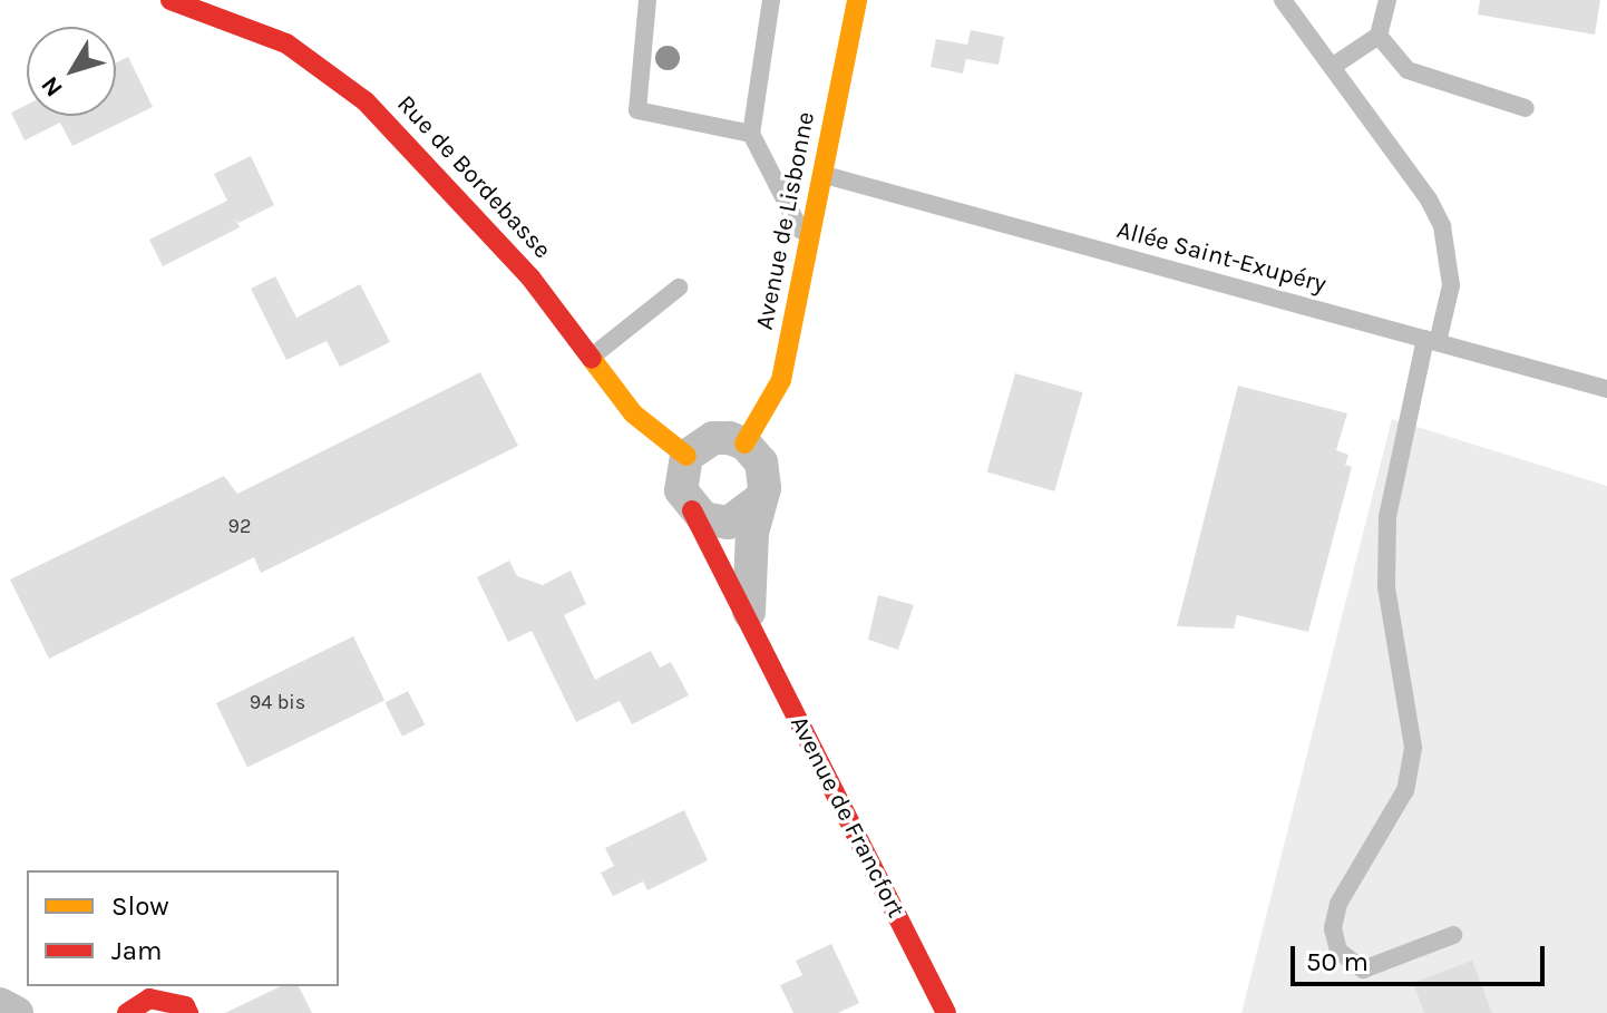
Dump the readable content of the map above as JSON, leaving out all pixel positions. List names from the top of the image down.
{
  "streets": {
    "street": ["Rue de Bordebasse", "Avenue de Lisbonne", "Avenue de Francfort"],
    "lane": ["Allée Saint-Exupéry"]
  },
  "crossings": [
    ["Rue de Bordebasse", "Avenue de Lisbonne"],
    ["Rue de Bordebasse", "Avenue de Francfort"],
    ["Avenue de Lisbonne", "Allée Saint-Exupéry"],
    ["Avenue de Lisbonne", "Avenue de Francfort"]
  ],
  "house_numbers": ["92", "94 bis"],
  "legend": ["Slow", "Jam"],
  "scale_bar": "50 m",
  "north": "bottom left"
}
